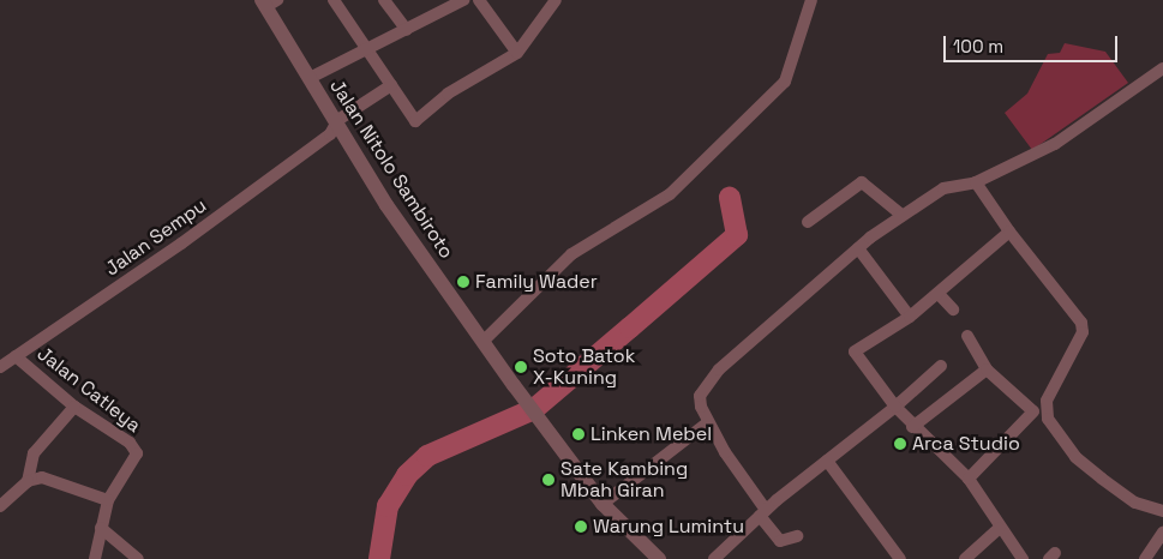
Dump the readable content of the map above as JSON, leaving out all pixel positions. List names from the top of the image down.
{
  "streets": {
    "street": ["Jalan Nitolo Sambiroto", "Jalan Sempu", "Jalan Catleya"]
  },
  "crossings": [
    ["Jalan Nitolo Sambiroto", "Jalan Sempu"],
    ["Jalan Sempu", "Jalan Catleya"]
  ],
  "places": [
    "Family Wader",
    "Soto Batok X-Kuning",
    "Linken Mebel",
    "Arca Studio",
    "Sate Kambing Mbah Giran",
    "Warung Lumintu"
  ],
  "scale_bar": "100 m"
}
